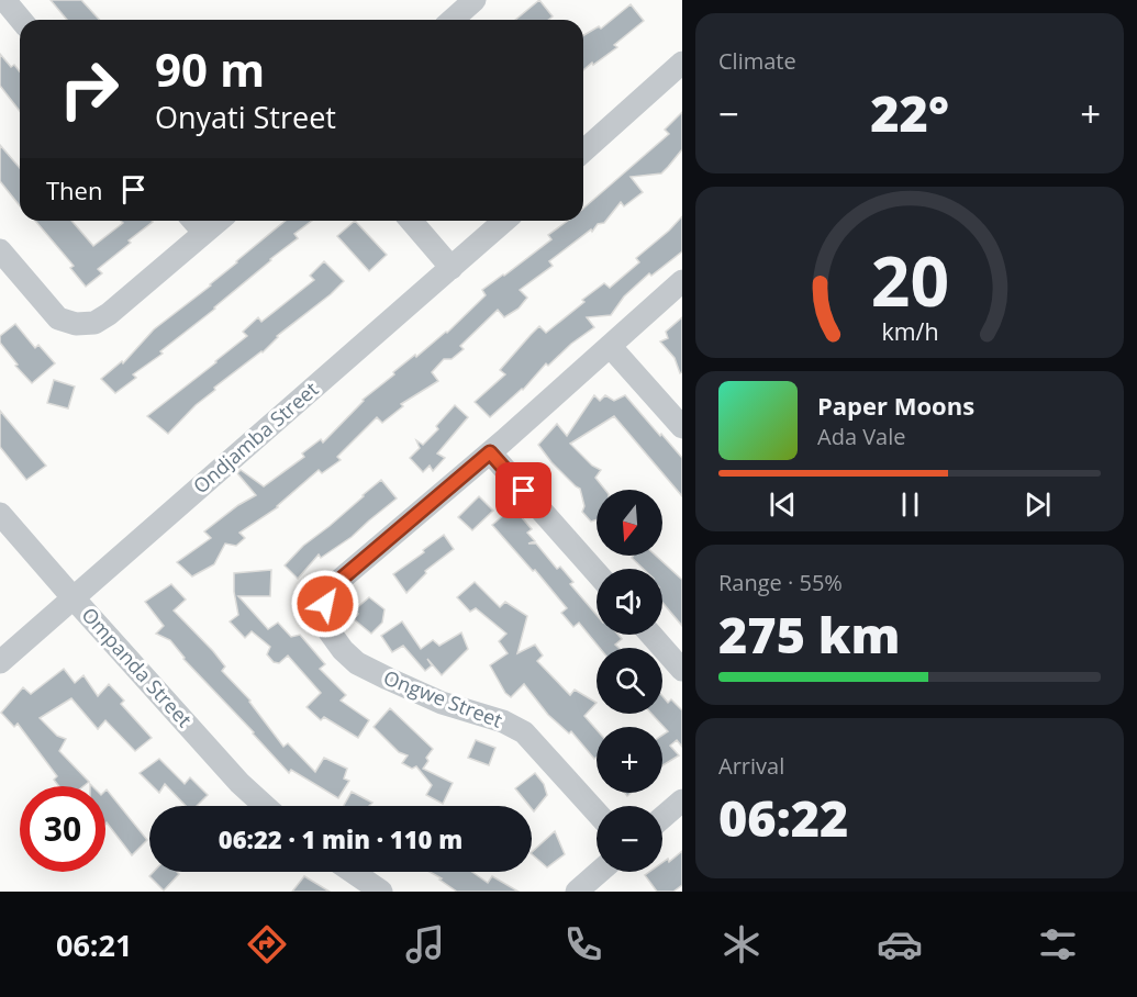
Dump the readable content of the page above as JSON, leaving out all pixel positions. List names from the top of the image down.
{
  "streets": {
    "street": ["Ondjamba Street", "Ompanda Street", "Ongwe Street"]
  },
  "crossings": [
    ["Ondjamba Street", "Ompanda Street"]
  ],
  "north": "bottom",
  "page": {
    "tile": [
      "Climate",
      ["Range · 55%", "275 km"],
      ["Arrival", "06:22"]
    ],
    "turn": ["90 m", "Onyati Street"],
    "heat": ["−", "22°", "+"],
    "then": "Then",
    "song": ["Paper Moons", "Ada Vale"],
    "map_buttons": ["+", "−"],
    "limit": "30",
    "trip": "06:22 · 1 min · 110 m",
    "tabs": "06:21",
    "gauge": ["20", "km/h"]
  }
}
